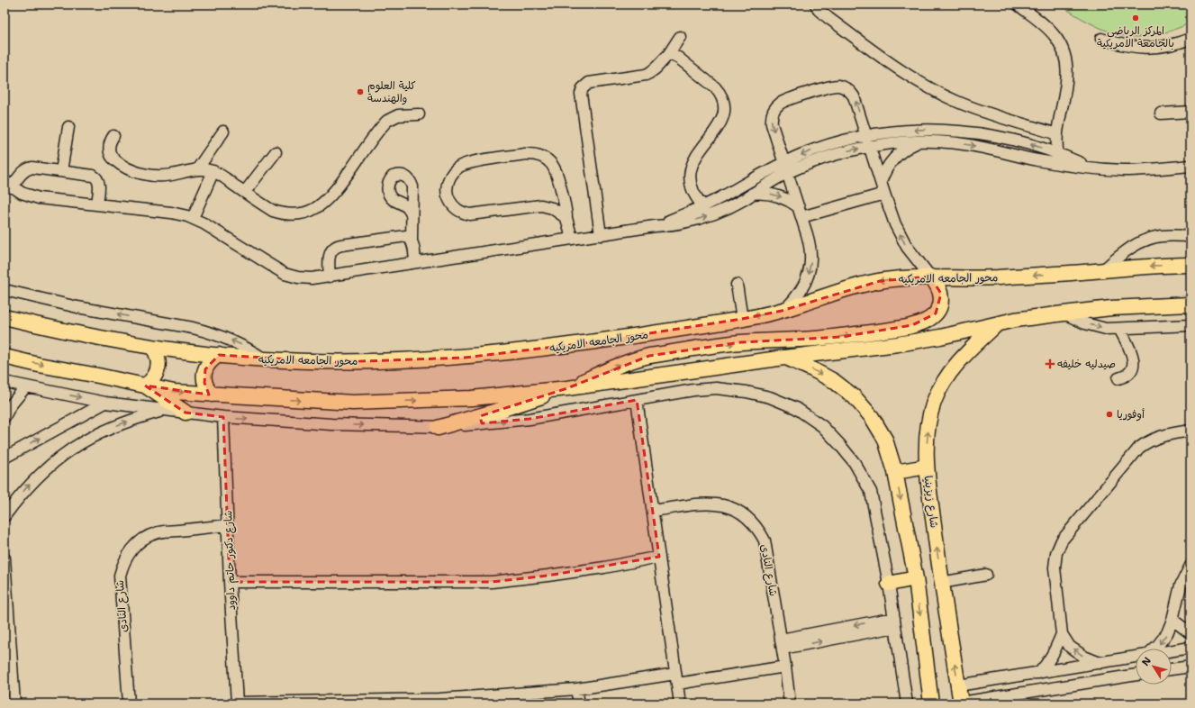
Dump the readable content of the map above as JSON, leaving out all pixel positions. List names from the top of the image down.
{
  "streets": {
    "main road": ["محور الجامعه الامريكيه", "شارع زيزينيا"],
    "street": ["شارع دكتور حاتم داوود", "شارع النادى"]
  },
  "crossings": [
    ["شارع دكتور حاتم داوود", "شارع النادى"]
  ],
  "places": {
    "other": ["المركز الرياضي بالجامعة الأمريكية", "كلية العلوم والهندسة", "أوفوريا"],
    "health": ["صيدليه خليفه"]
  },
  "north": "top left"
}
